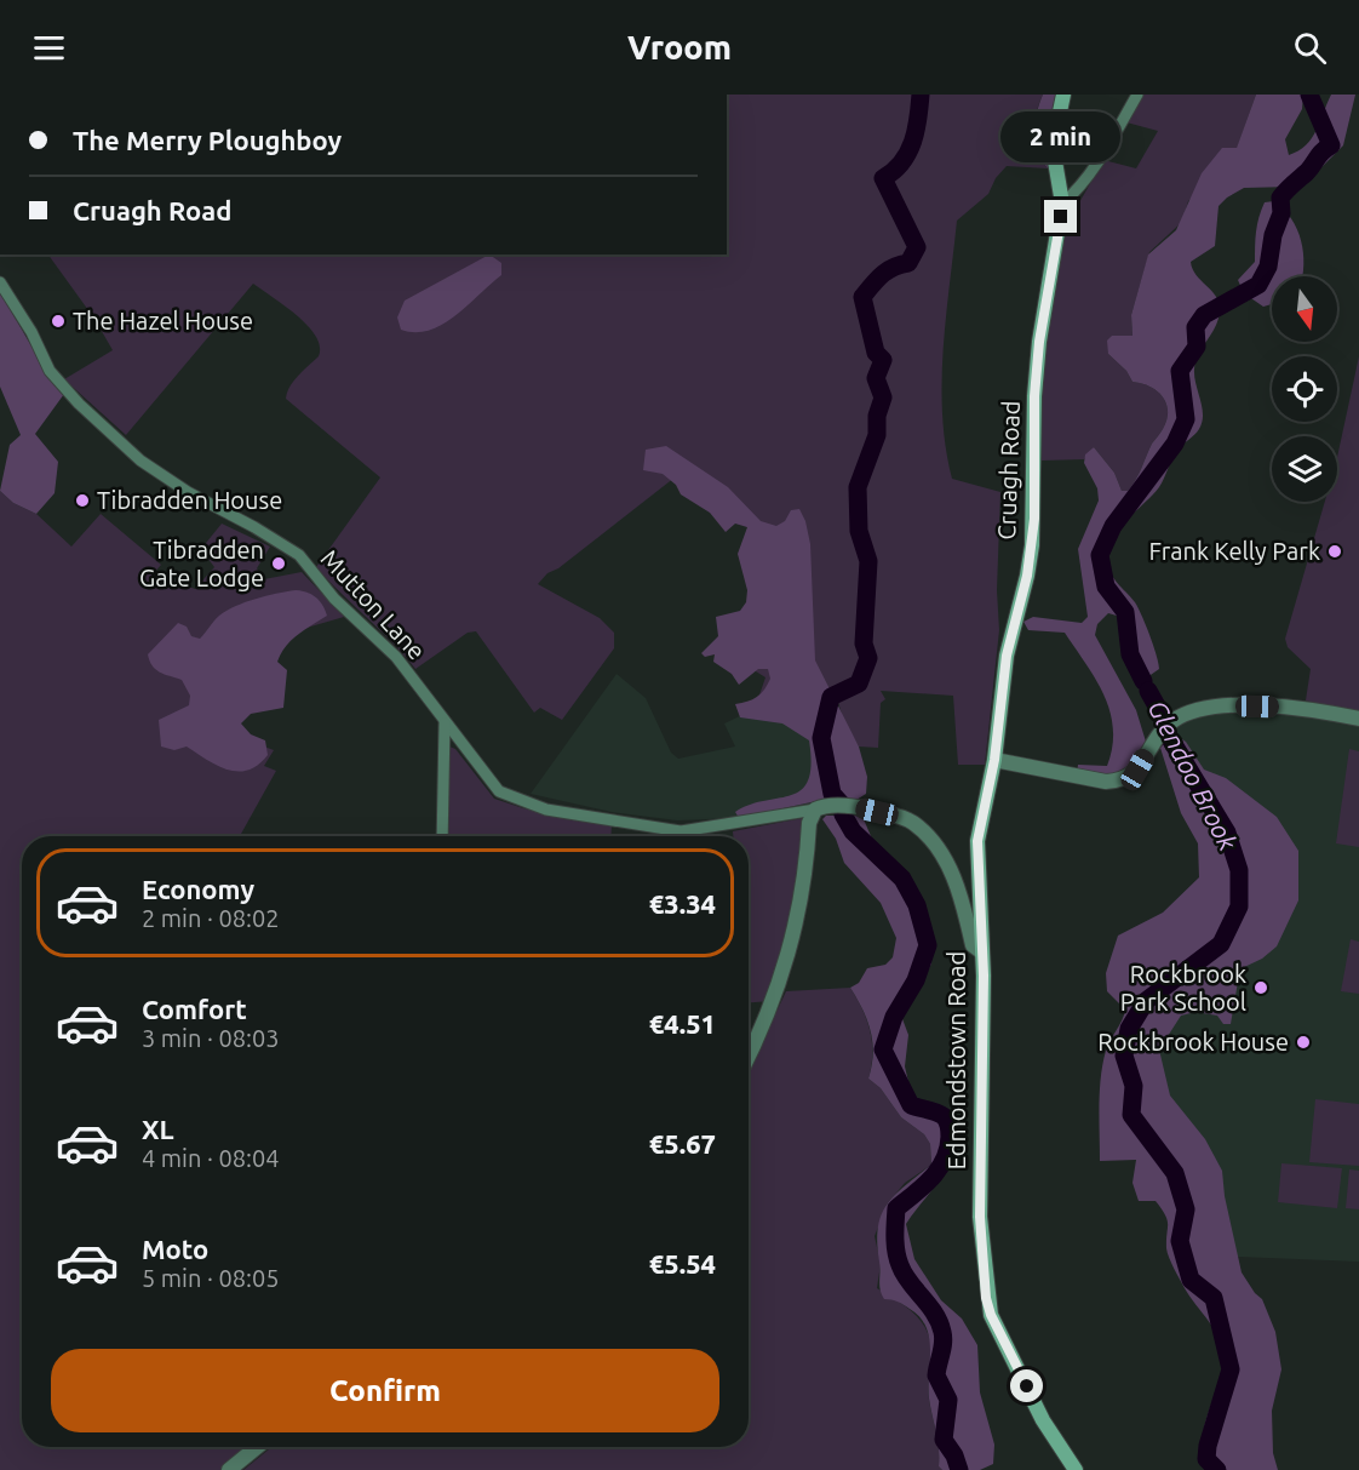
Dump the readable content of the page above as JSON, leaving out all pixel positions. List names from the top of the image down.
{
  "streets": {
    "main road": ["Cruagh Road", "Edmondstown Road"],
    "street": ["Mutton Lane"]
  },
  "crossings": [
    ["Cruagh Road", "Edmondstown Road"]
  ],
  "water": ["Glendoo Brook"],
  "places": [
    "The Hazel House",
    "Tibradden House",
    "Frank Kelly Park",
    "Tibradden Gate Lodge",
    "Rockbrook Park School",
    "Rockbrook House"
  ],
  "north": "bottom",
  "page": {
    "header": "Vroom",
    "banner": ["The Merry Ploughboy", "Cruagh Road"],
    "bubble": "2 min",
    "list": [
      {
        "name": "Economy",
        "note": "2 min · 08:02",
        "value": "€3.34"
      },
      {
        "name": "Comfort",
        "note": "3 min · 08:03",
        "value": "€4.51"
      },
      {
        "name": "XL",
        "note": "4 min · 08:04",
        "value": "€5.67"
      },
      {
        "name": "Moto",
        "note": "5 min · 08:05",
        "value": "€5.54"
      }
    ],
    "buttons": "Confirm"
  }
}
